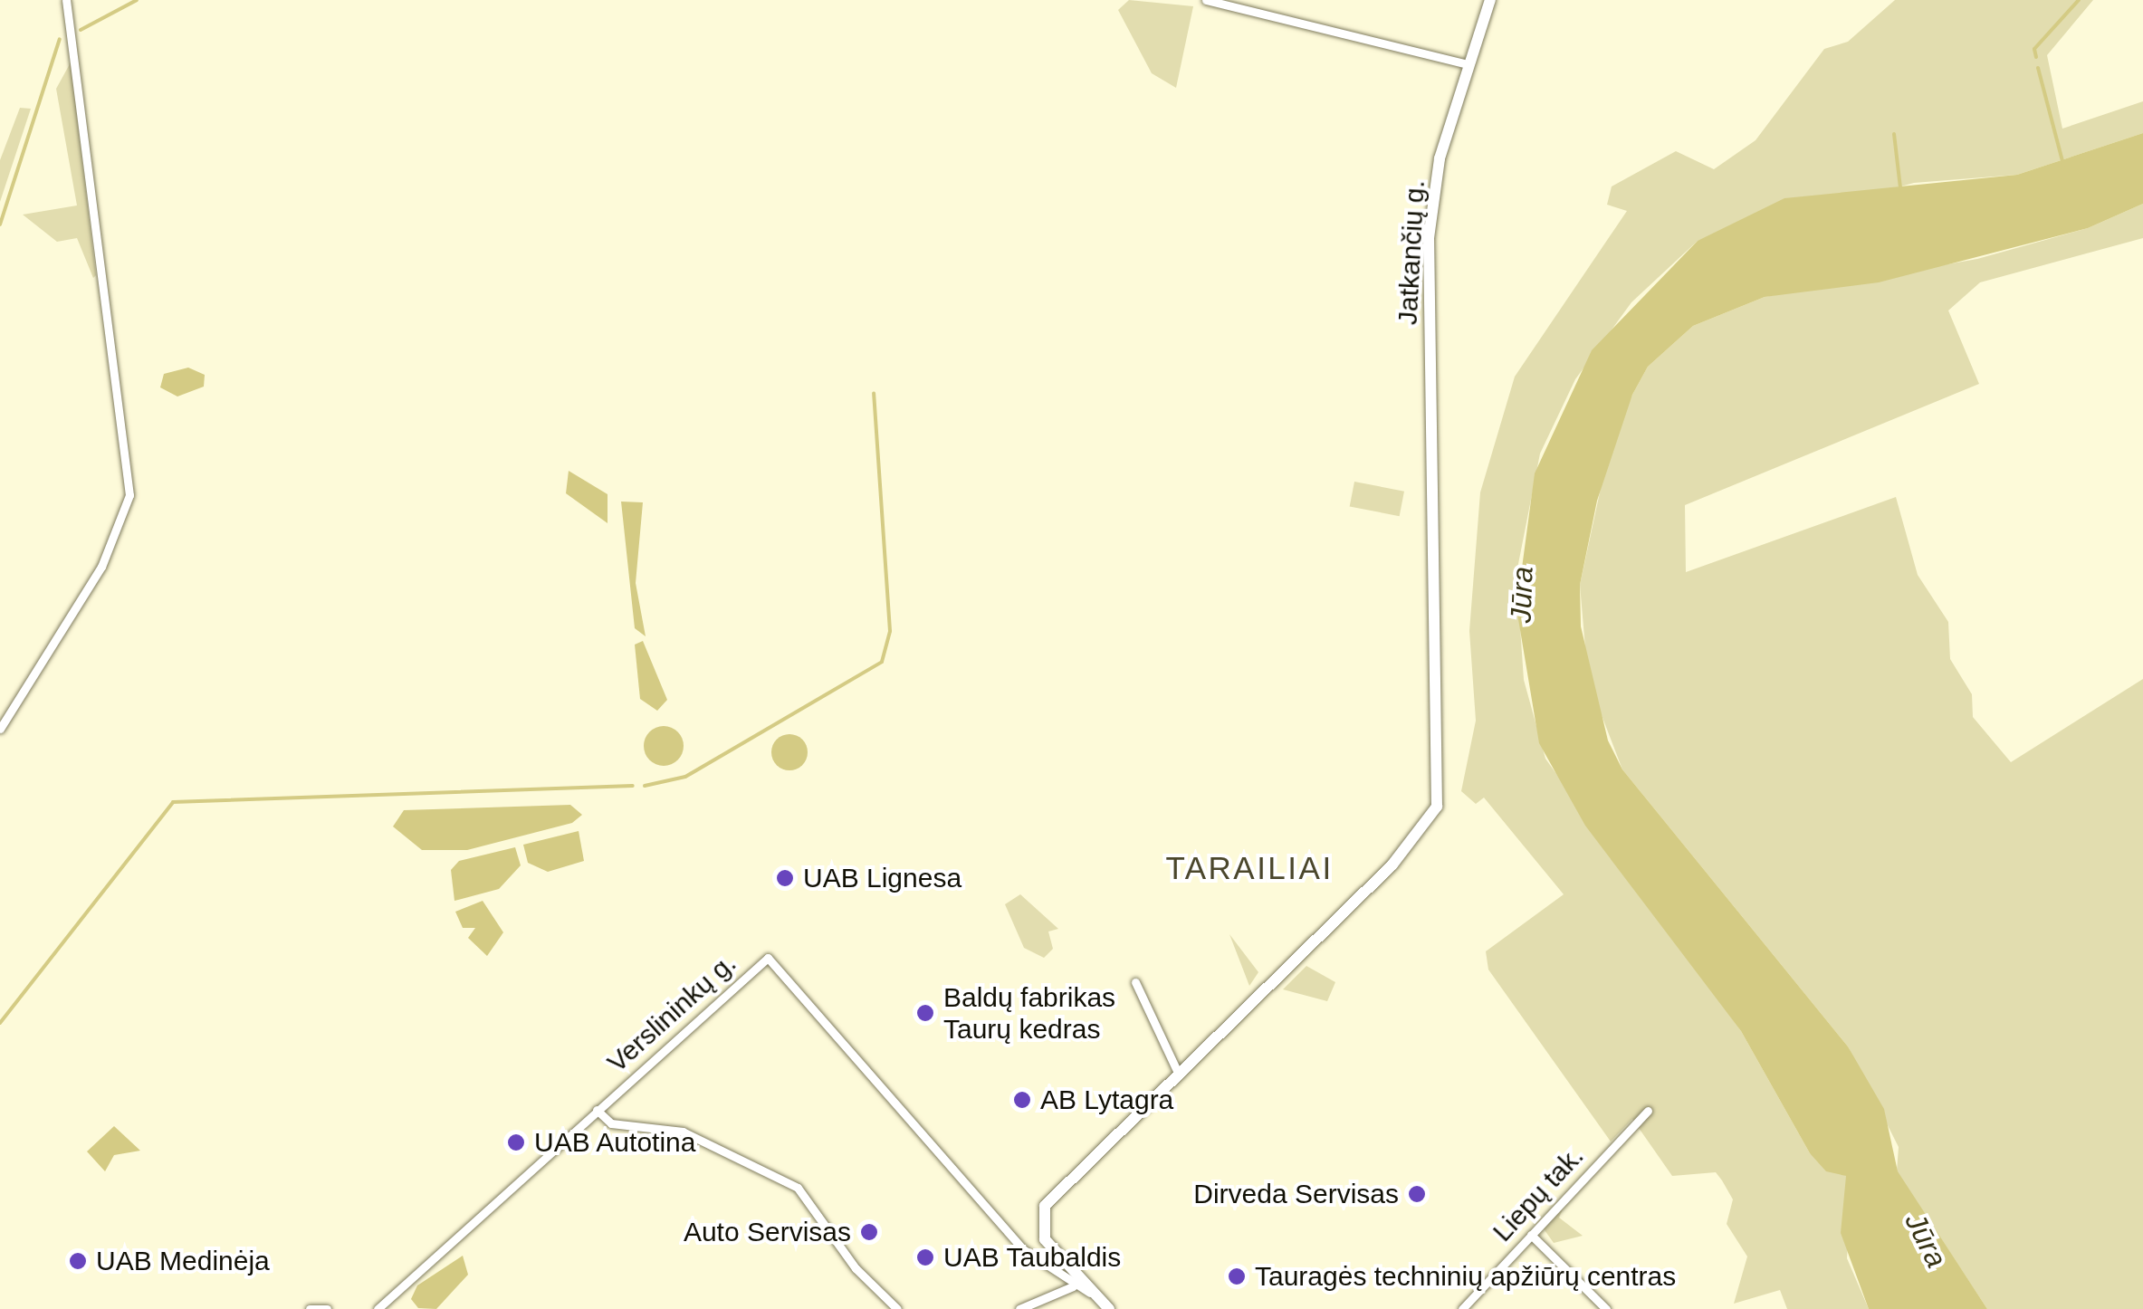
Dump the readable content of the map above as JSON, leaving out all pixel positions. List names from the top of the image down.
{
  "streets": {
    "main road": ["Jatkančių g."],
    "street": ["Verslininkų g.", "Liepų tak."]
  },
  "crossings": [
    ["Jatkančių g.", "Verslininkų g."]
  ],
  "districts": ["TARAILIAI"],
  "water": ["Jūra"],
  "places": [
    "UAB Lignesa",
    "Baldų fabrikas Taurų kedras",
    "AB Lytagra",
    "UAB Autotina",
    "Dirveda Servisas",
    "Auto Servisas",
    "UAB Taubaldis",
    "UAB Medinėja",
    "Tauragės techninių apžiūrų centras"
  ]
}
